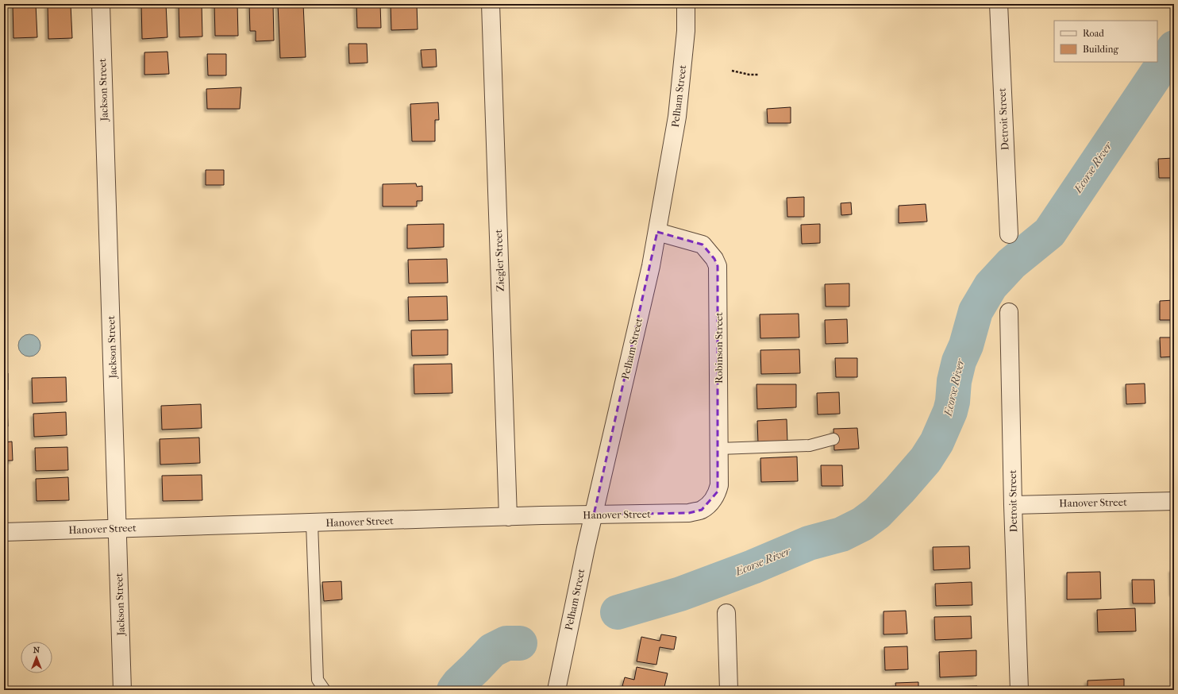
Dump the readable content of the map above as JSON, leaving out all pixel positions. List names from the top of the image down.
{
  "streets": {
    "street": [
      "Jackson Street",
      "Pelham Street",
      "Detroit Street",
      "Ziegler Street",
      "Robinson Street",
      "Hanover Street"
    ]
  },
  "crossings": [
    ["Jackson Street", "Hanover Street"],
    ["Pelham Street", "Robinson Street"],
    ["Pelham Street", "Hanover Street"],
    ["Detroit Street", "Hanover Street"],
    ["Ziegler Street", "Hanover Street"],
    ["Robinson Street", "Hanover Street"]
  ],
  "water": ["Ecorse River"],
  "legend": ["Road", "Building"],
  "north": "top"
}
